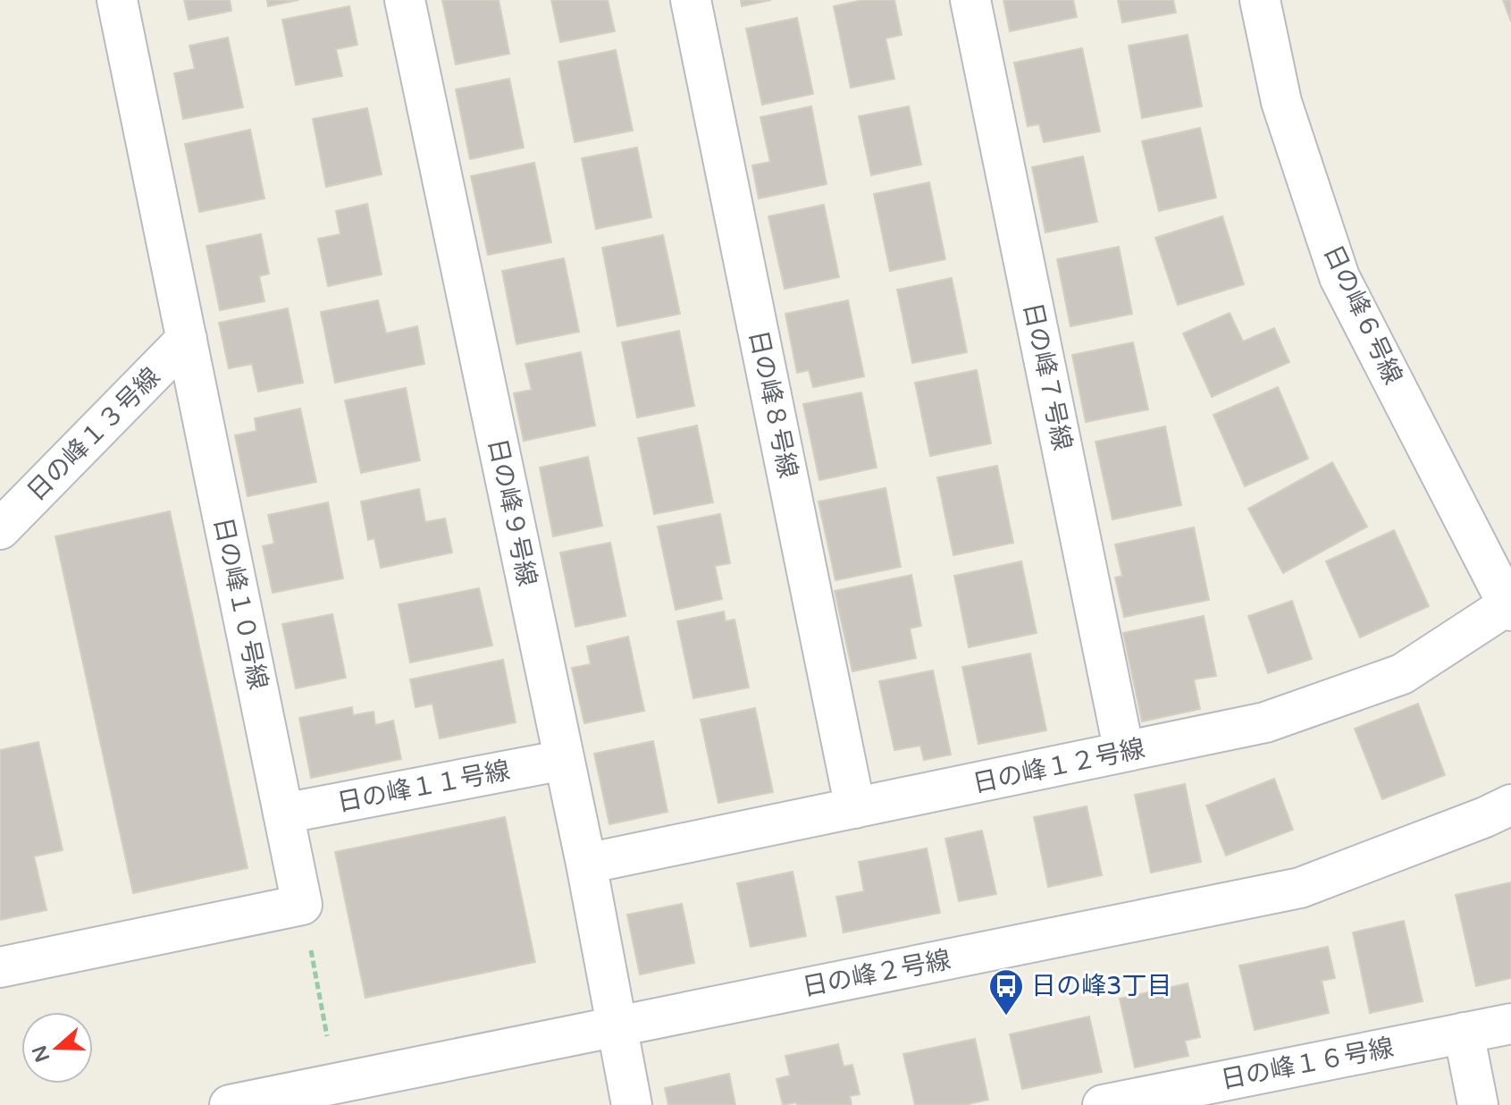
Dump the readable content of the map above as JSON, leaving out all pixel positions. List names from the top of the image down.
{
  "streets": {
    "street": [
      "日の峰６号線",
      "日の峰７号線",
      "日の峰８号線",
      "日の峰１３号線",
      "日の峰９号線",
      "日の峰１０号線",
      "日の峰１２号線",
      "日の峰１１号線",
      "日の峰２号線",
      "日の峰１６号線"
    ]
  },
  "crossings": [
    ["日の峰６号線", "日の峰１２号線"],
    ["日の峰７号線", "日の峰１２号線"],
    ["日の峰８号線", "日の峰１２号線"],
    ["日の峰１３号線", "日の峰１０号線"],
    ["日の峰９号線", "日の峰１２号線"],
    ["日の峰９号線", "日の峰１１号線"],
    ["日の峰９号線", "日の峰２号線"],
    ["日の峰１０号線", "日の峰１１号線"]
  ],
  "places": {
    "bus stop": ["日の峰3丁目"]
  },
  "north": "left"
}
